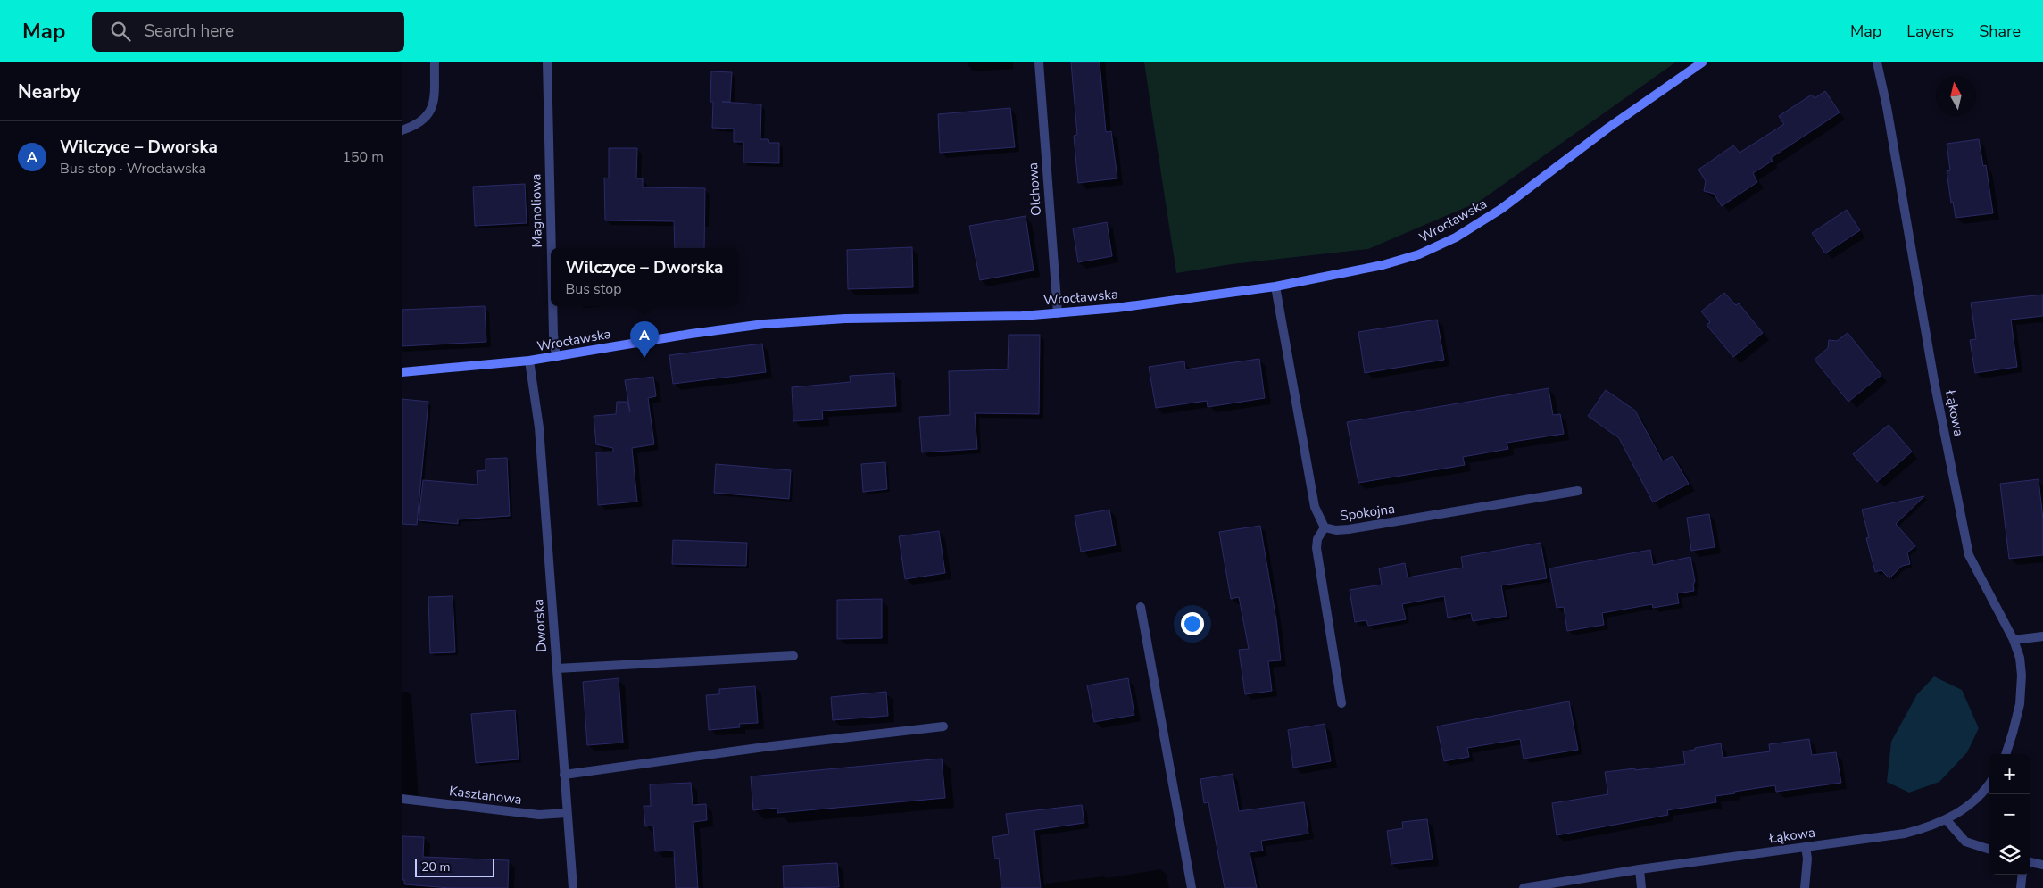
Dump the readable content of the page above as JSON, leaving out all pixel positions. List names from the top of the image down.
{
  "streets": {
    "street": [
      "Olchowa",
      "Magnoliowa",
      "Wrocławska",
      "Łąkowa",
      "Spokojna",
      "Dworska",
      "Kasztanowa"
    ]
  },
  "crossings": [
    ["Olchowa", "Wrocławska"],
    ["Magnoliowa", "Wrocławska"],
    ["Wrocławska", "Spokojna"],
    ["Wrocławska", "Dworska"],
    ["Dworska", "Kasztanowa"]
  ],
  "scale_bar": "20 m",
  "north": "top",
  "page": {
    "header": "Map",
    "search": "Search here",
    "nav": ["Map", "Layers", "Share"],
    "heading": "Nearby",
    "list": [
      {
        "mark": "A",
        "name": "Wilczyce – Dworska",
        "note": "Bus stop · Wrocławska",
        "value": "150 m"
      }
    ],
    "popup": ["Wilczyce – Dworska", "Bus stop"],
    "pins": "A",
    "map_buttons": ["+", "−"],
    "scale": "20 m"
  }
}
